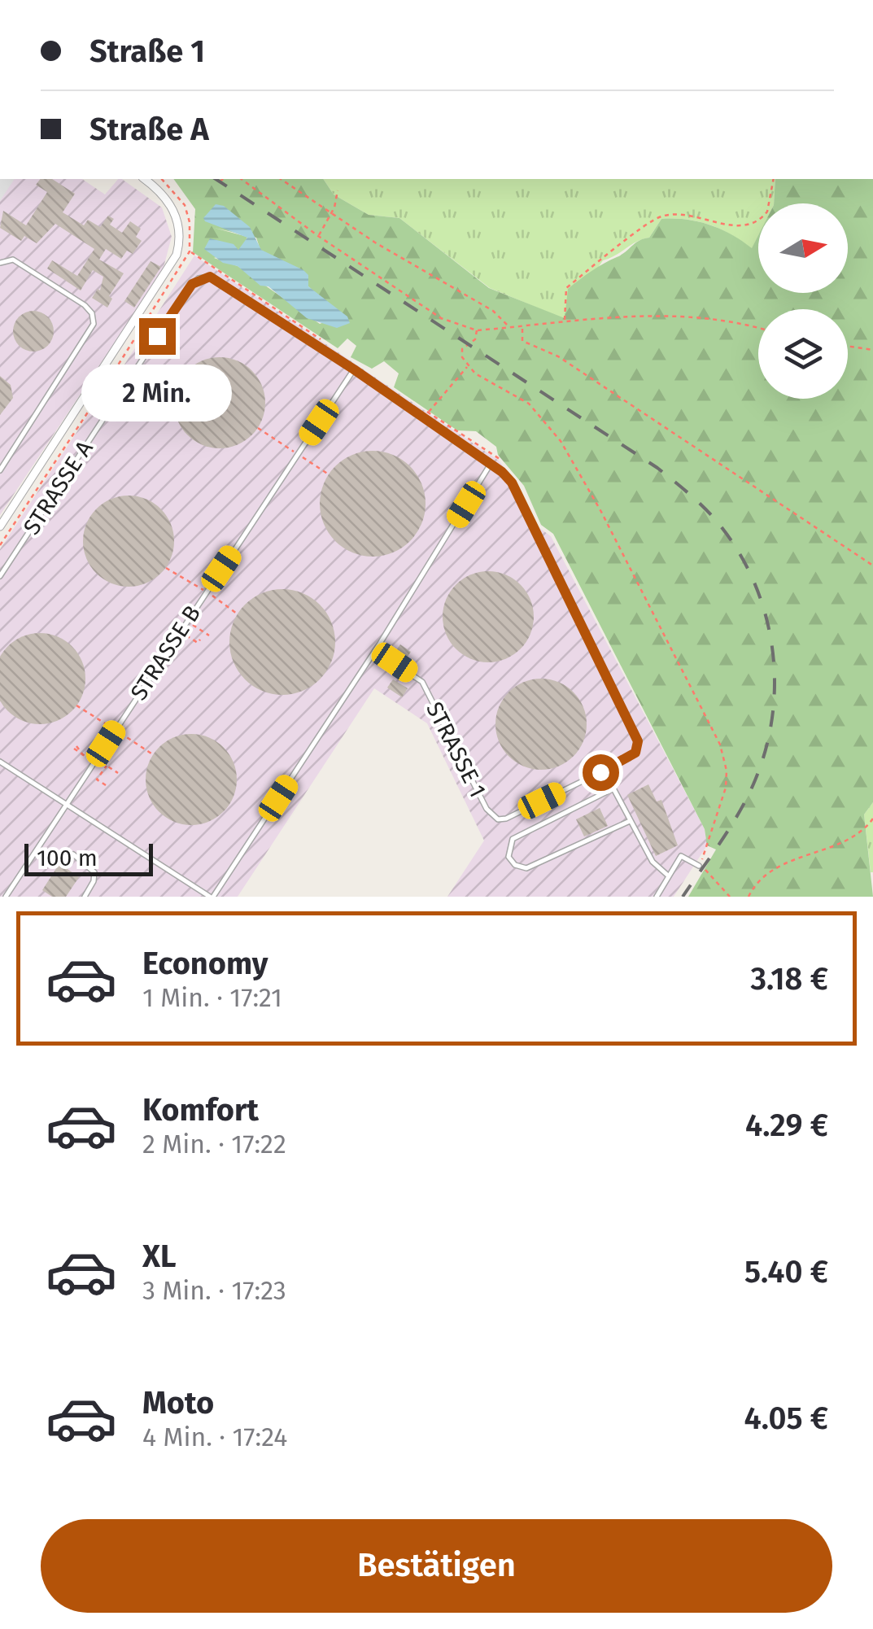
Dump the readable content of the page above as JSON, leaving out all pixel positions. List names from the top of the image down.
{
  "streets": {
    "lane": ["STRASSE A", "STRASSE B", "STRASSE 1"]
  },
  "crossings": [
    ["STRASSE A", "STRASSE 1"],
    ["STRASSE B", "STRASSE 1"]
  ],
  "scale_bar": "100 m",
  "north": "right",
  "page": {
    "banner": ["Straße 1", "Straße A"],
    "bubble": "2 Min.",
    "scale": "100 m",
    "list": [
      {
        "name": "Economy",
        "note": "1 Min. · 17:21",
        "value": "3.18 €"
      },
      {
        "name": "Komfort",
        "note": "2 Min. · 17:22",
        "value": "4.29 €"
      },
      {
        "name": "XL",
        "note": "3 Min. · 17:23",
        "value": "5.40 €"
      },
      {
        "name": "Moto",
        "note": "4 Min. · 17:24",
        "value": "4.05 €"
      }
    ],
    "buttons": "Bestätigen"
  }
}
